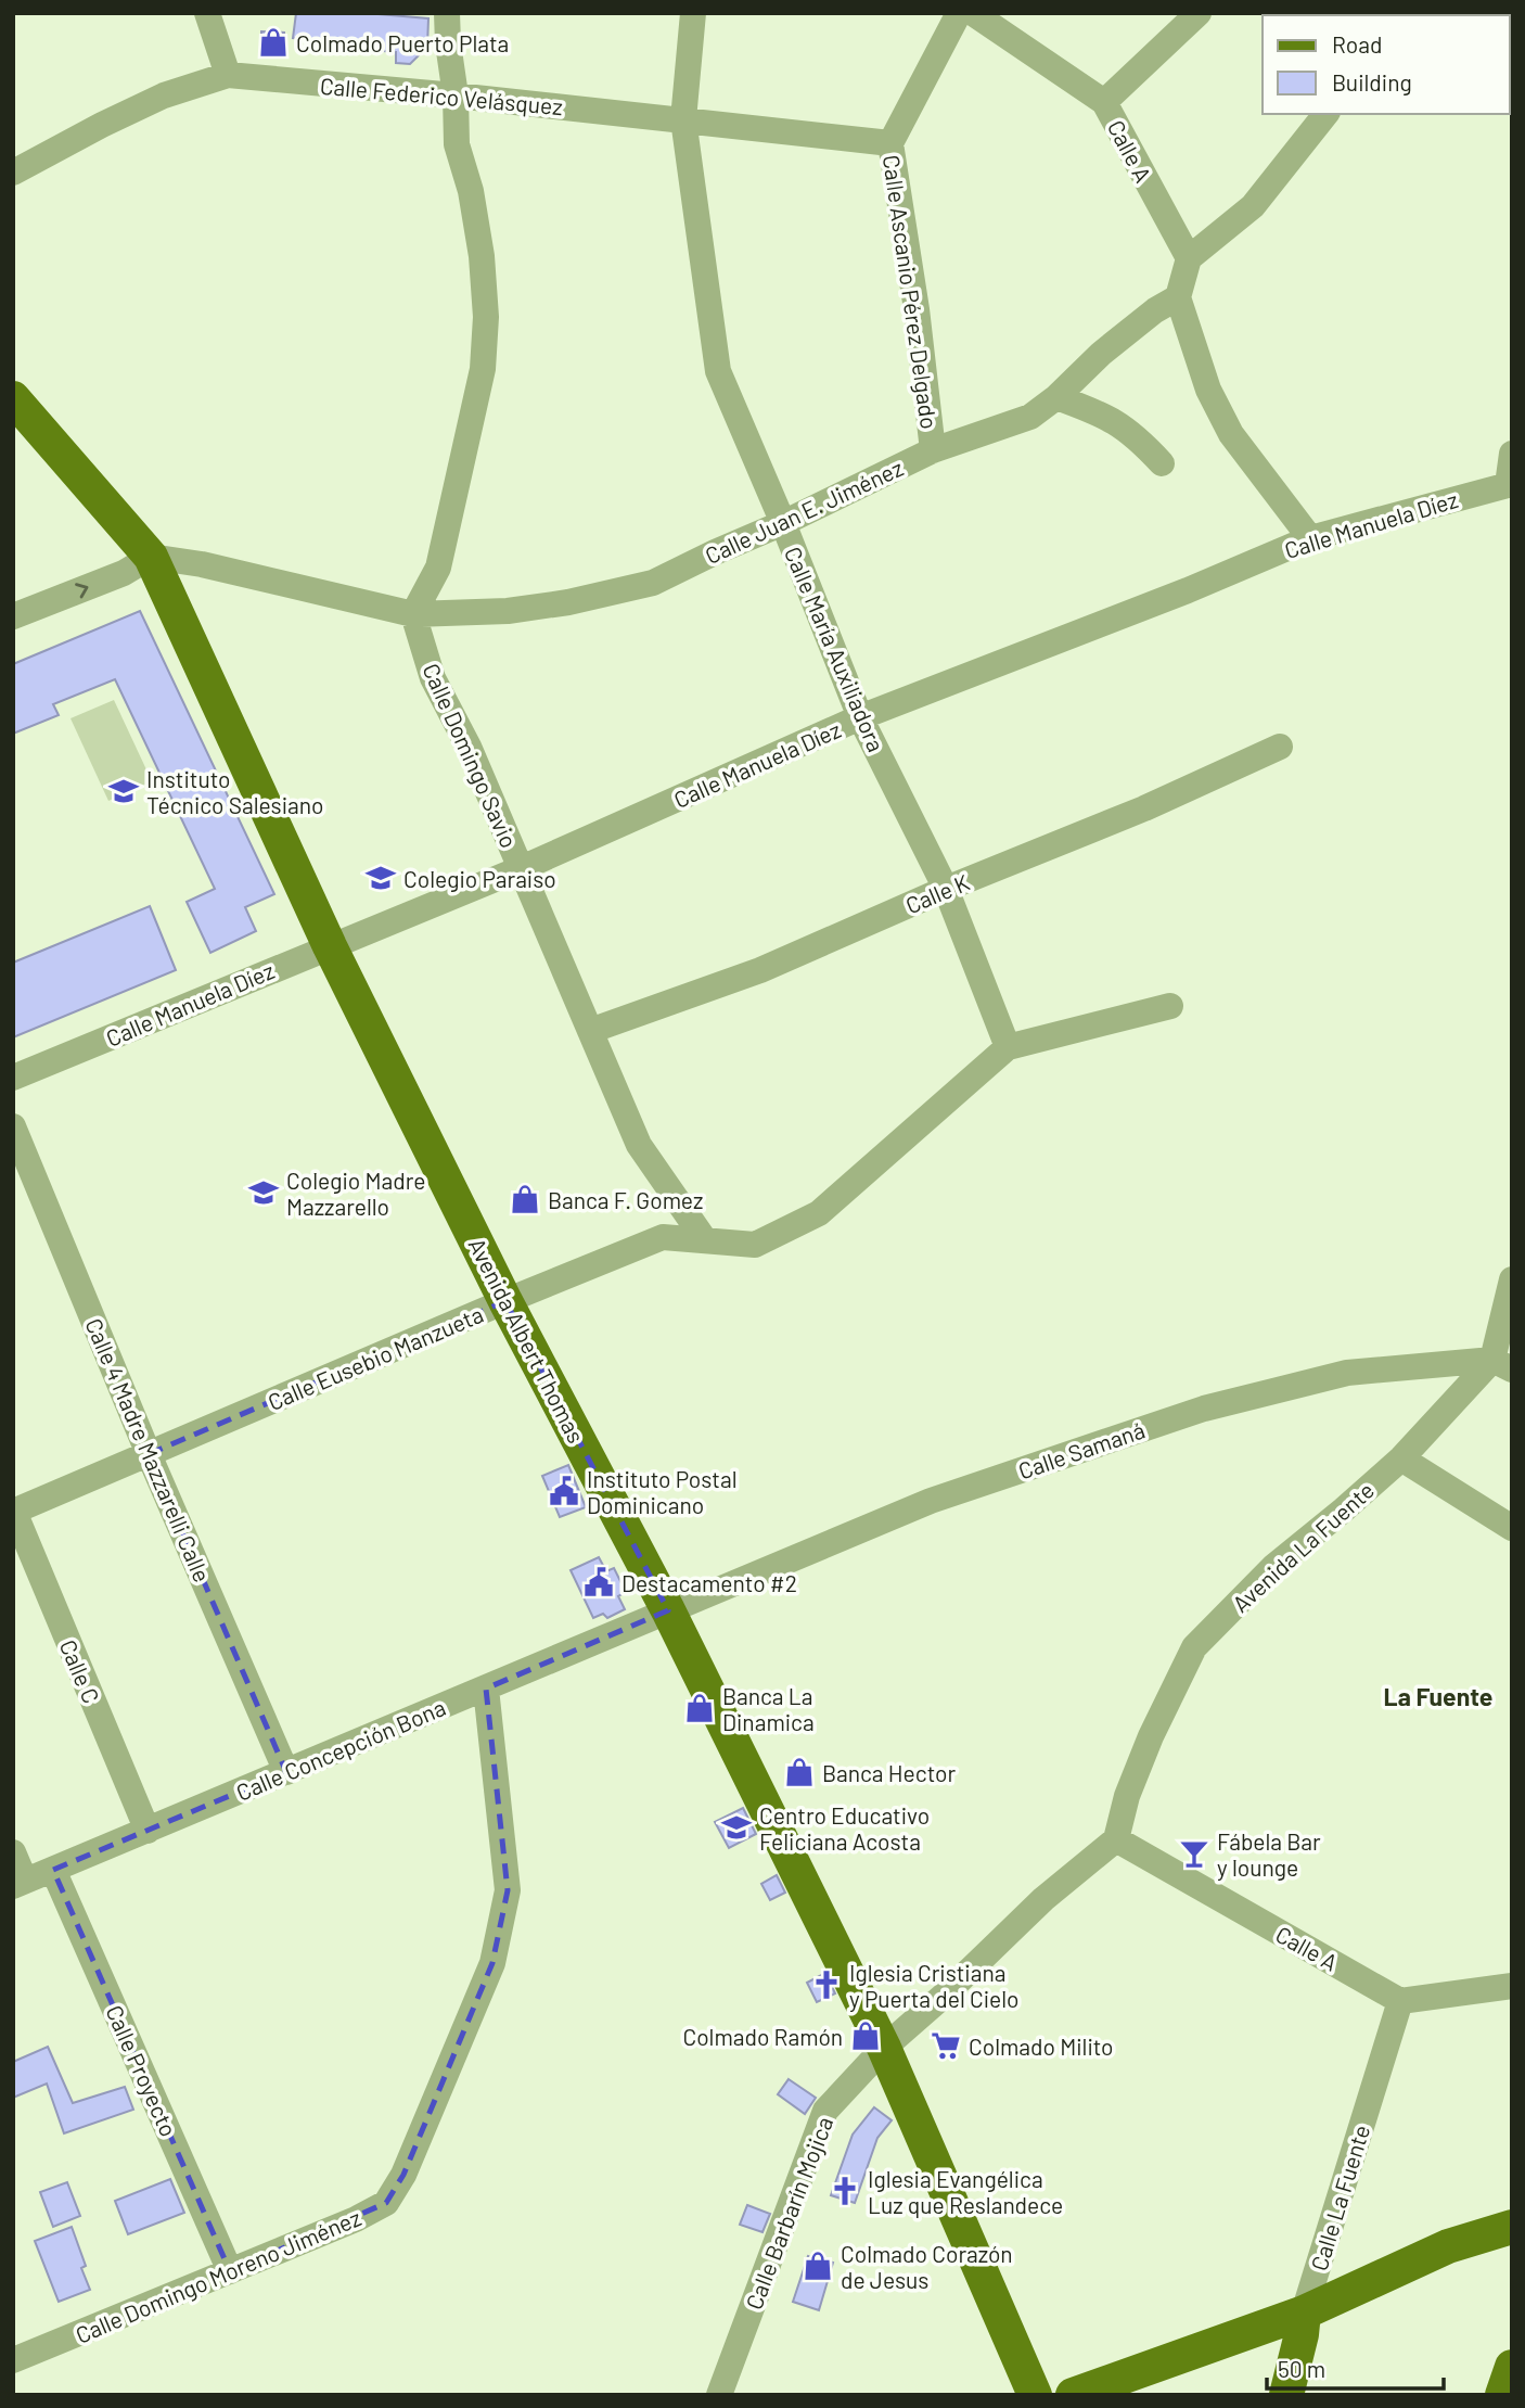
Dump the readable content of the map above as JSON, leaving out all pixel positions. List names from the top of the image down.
{
  "streets": {
    "main road": ["Avenida Albert Thomas", "Calle La Fuente"],
    "street": [
      "Calle Federico Velásquez",
      "Calle A",
      "Calle Ascanio Pérez Delgado",
      "Calle Juan E. Jiménez",
      "Calle Manuela Díez",
      "Calle María Auxiliadora",
      "Calle Domingo Savio",
      "Calle K",
      "Calle Eusebio Manzueta",
      "Calle 4 Madre Mazzarelli Calle",
      "Calle Samaná",
      "Avenida La Fuente",
      "Calle C",
      "Calle Concepción Bona",
      "Calle Proyecto",
      "Calle Barbarín Mojica",
      "Calle Domingo Moreno Jiménez"
    ]
  },
  "crossings": [
    ["Calle Federico Velásquez", "Calle Ascanio Pérez Delgado"],
    ["Calle Federico Velásquez", "Calle María Auxiliadora"],
    ["Calle A", "Avenida La Fuente"],
    ["Calle A", "Calle La Fuente"],
    ["Calle Ascanio Pérez Delgado", "Calle Juan E. Jiménez"],
    ["Calle Juan E. Jiménez", "Calle María Auxiliadora"],
    ["Calle Juan E. Jiménez", "Calle Domingo Savio"],
    ["Calle Juan E. Jiménez", "Avenida Albert Thomas"],
    ["Calle Manuela Díez", "Calle María Auxiliadora"],
    ["Calle Manuela Díez", "Calle Domingo Savio"],
    ["Calle Manuela Díez", "Avenida Albert Thomas"],
    ["Calle María Auxiliadora", "Calle K"],
    ["Calle María Auxiliadora", "Calle Eusebio Manzueta"],
    ["Calle Domingo Savio", "Calle K"],
    ["Calle Domingo Savio", "Calle Eusebio Manzueta"],
    ["Avenida Albert Thomas", "Calle Eusebio Manzueta"],
    ["Avenida Albert Thomas", "Calle Samaná"],
    ["Avenida Albert Thomas", "Calle Concepción Bona"],
    ["Avenida Albert Thomas", "Calle Barbarín Mojica"],
    ["Calle Eusebio Manzueta", "Calle 4 Madre Mazzarelli Calle"],
    ["Calle Eusebio Manzueta", "Calle C"],
    ["Calle 4 Madre Mazzarelli Calle", "Calle Concepción Bona"],
    ["Calle Samaná", "Avenida La Fuente"],
    ["Calle Samaná", "Calle Concepción Bona"],
    ["Calle C", "Calle Concepción Bona"],
    ["Calle Concepción Bona", "Calle Proyecto"],
    ["Calle Concepción Bona", "Calle Domingo Moreno Jiménez"],
    ["Calle Proyecto", "Calle Domingo Moreno Jiménez"]
  ],
  "districts": ["La Fuente"],
  "places": {
    "shop": [
      "Colmado Puerto Plata",
      "Banca F. Gomez",
      "Banca La Dinamica",
      "Banca Hector",
      "Colmado Ramón",
      "Colmado Corazón de Jesus"
    ],
    "school or university": [
      "Instituto Técnico Salesiano",
      "Colegio Paraiso",
      "Colegio Madre Mazzarello",
      "Centro Educativo Feliciana Acosta"
    ],
    "public building": ["Instituto Postal Dominicano", "Destacamento #2"],
    "bar": ["Fábela Bar y lounge"],
    "church": ["Iglesia Cristiana y Puerta del Cielo", "Iglesia Evangélica Luz que Reslandece"],
    "supermarket": ["Colmado Milito"]
  },
  "legend": ["Road", "Building"],
  "scale_bar": "50 m"
}
